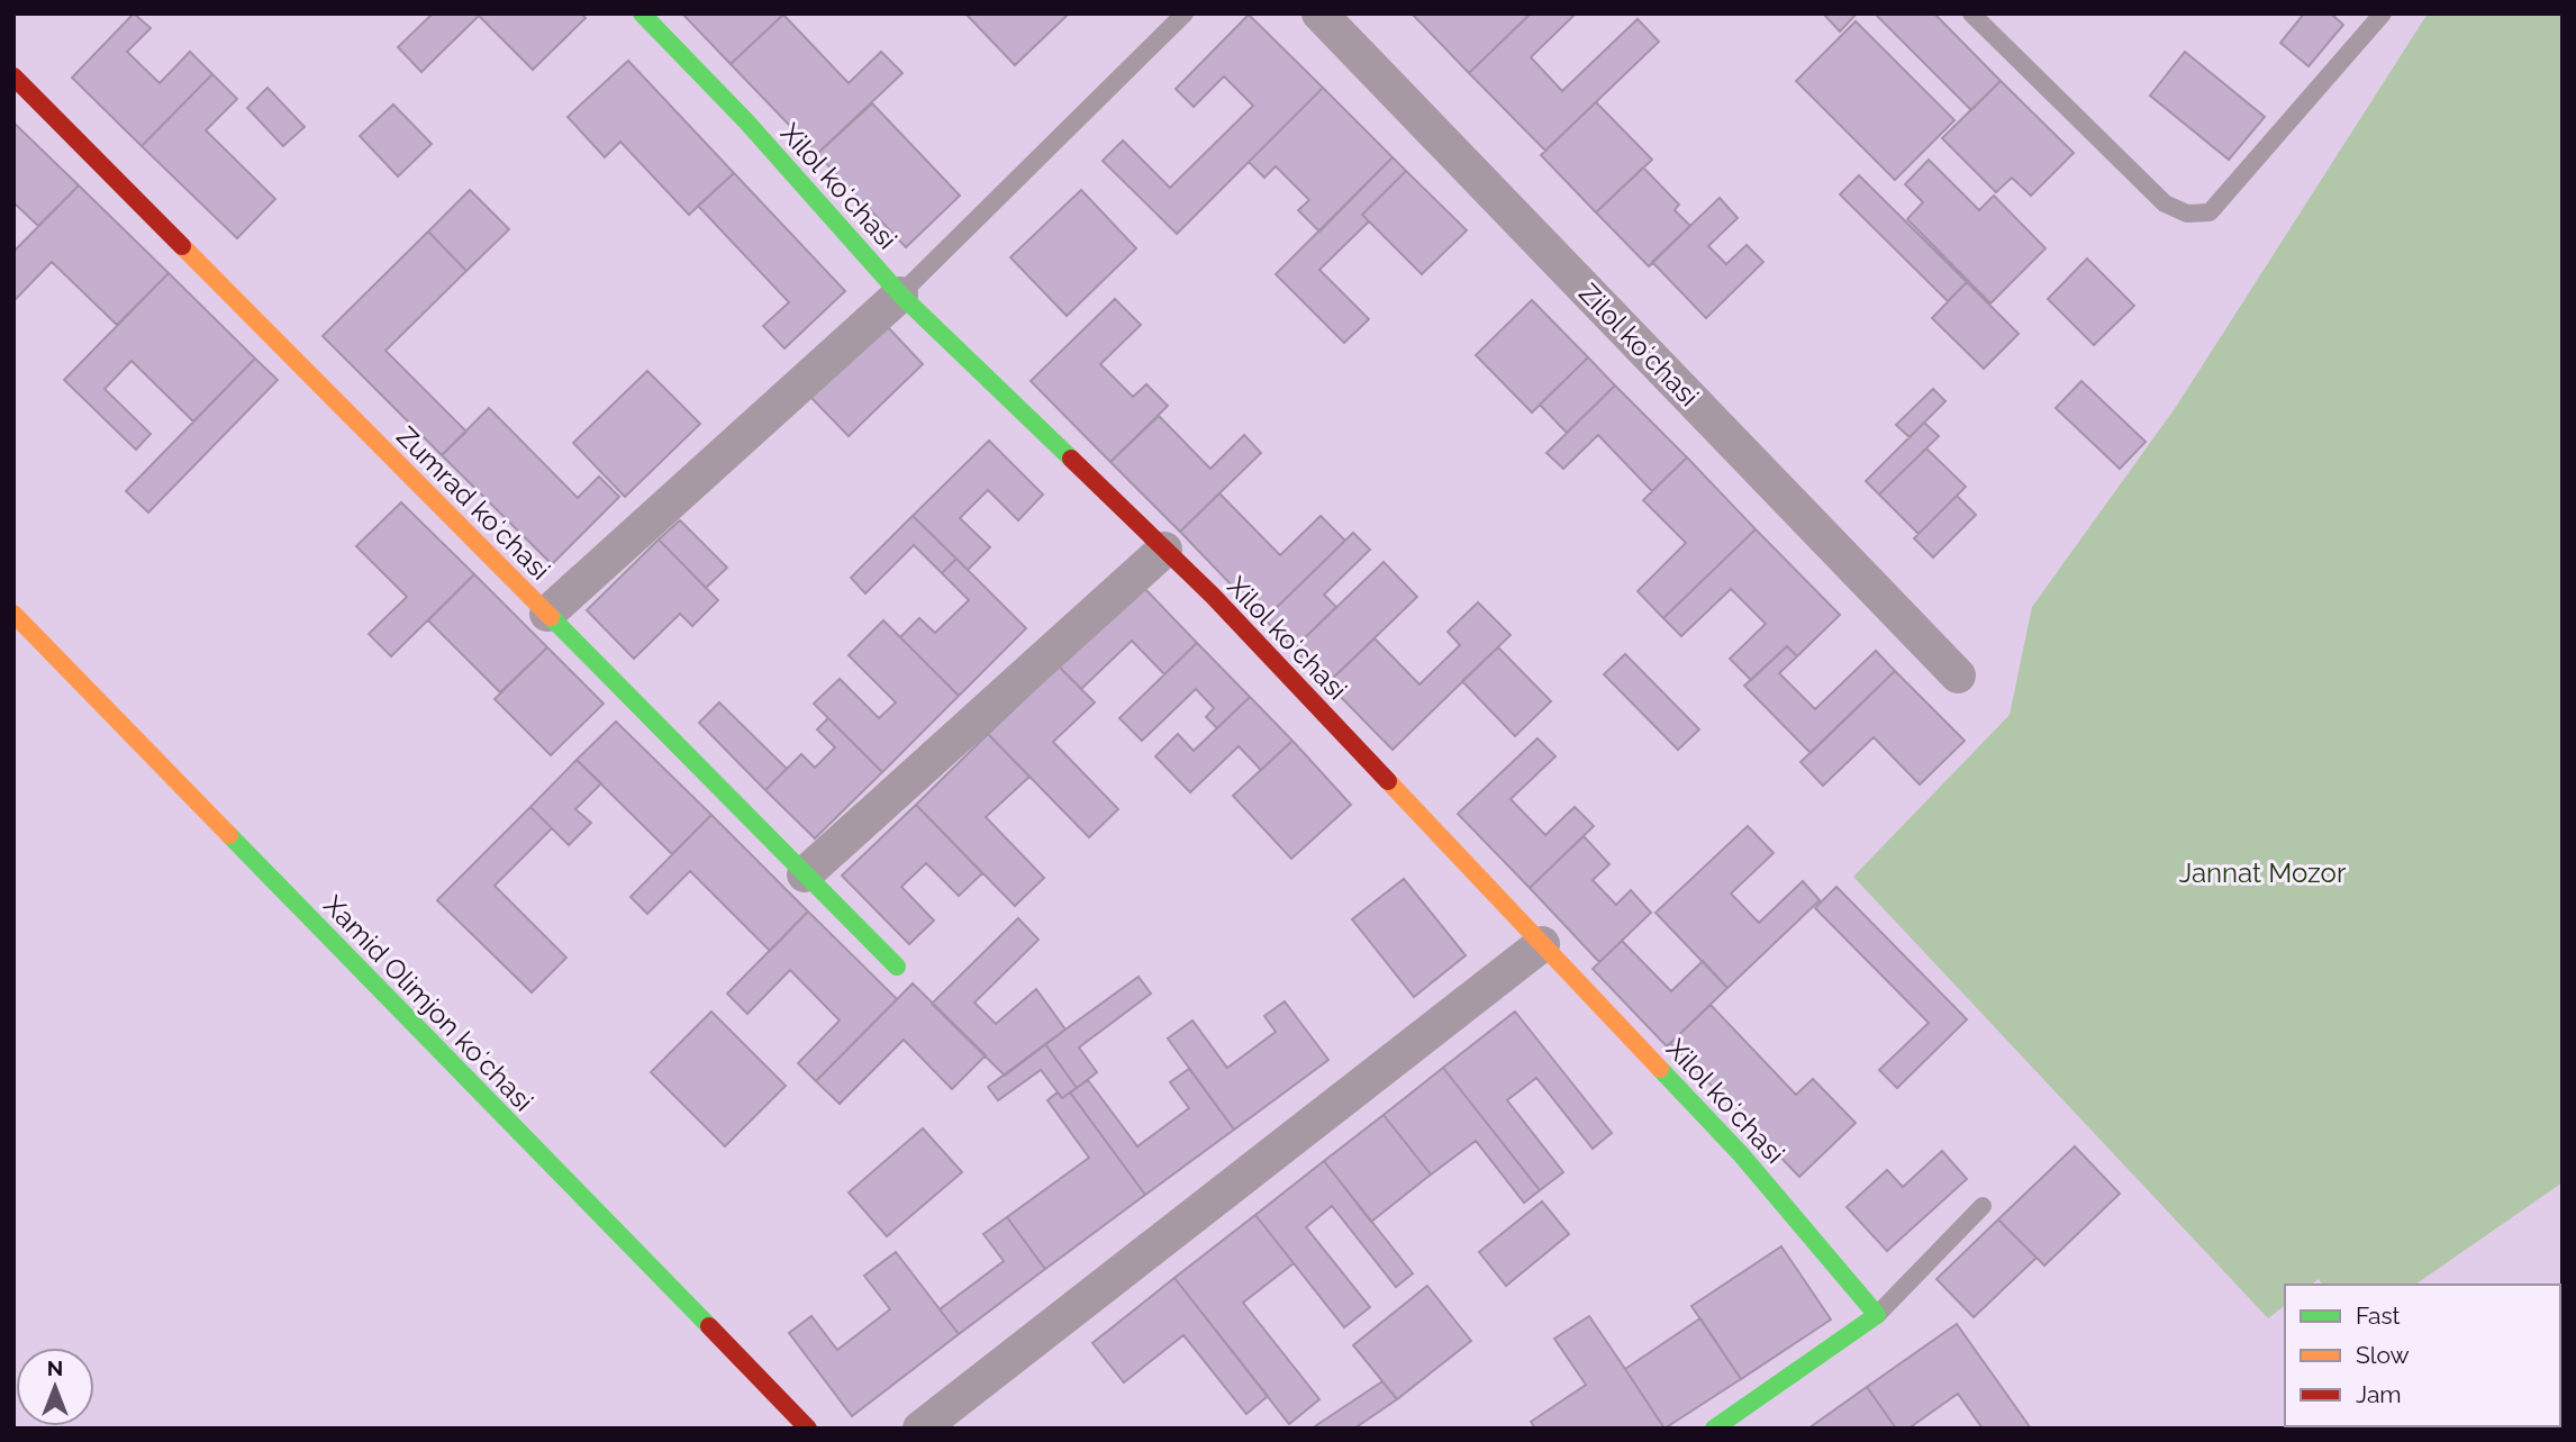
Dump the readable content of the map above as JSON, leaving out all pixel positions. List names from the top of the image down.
{
  "streets": {
    "street": [
      "Xilol koʻchasi",
      "Zilol koʻchasi",
      "Zumrad koʻchasi",
      "Xamid Olimjon koʻchasi"
    ]
  },
  "parks": ["Jannat Mozor"],
  "legend": ["Fast", "Slow", "Jam"],
  "north": "top"
}
